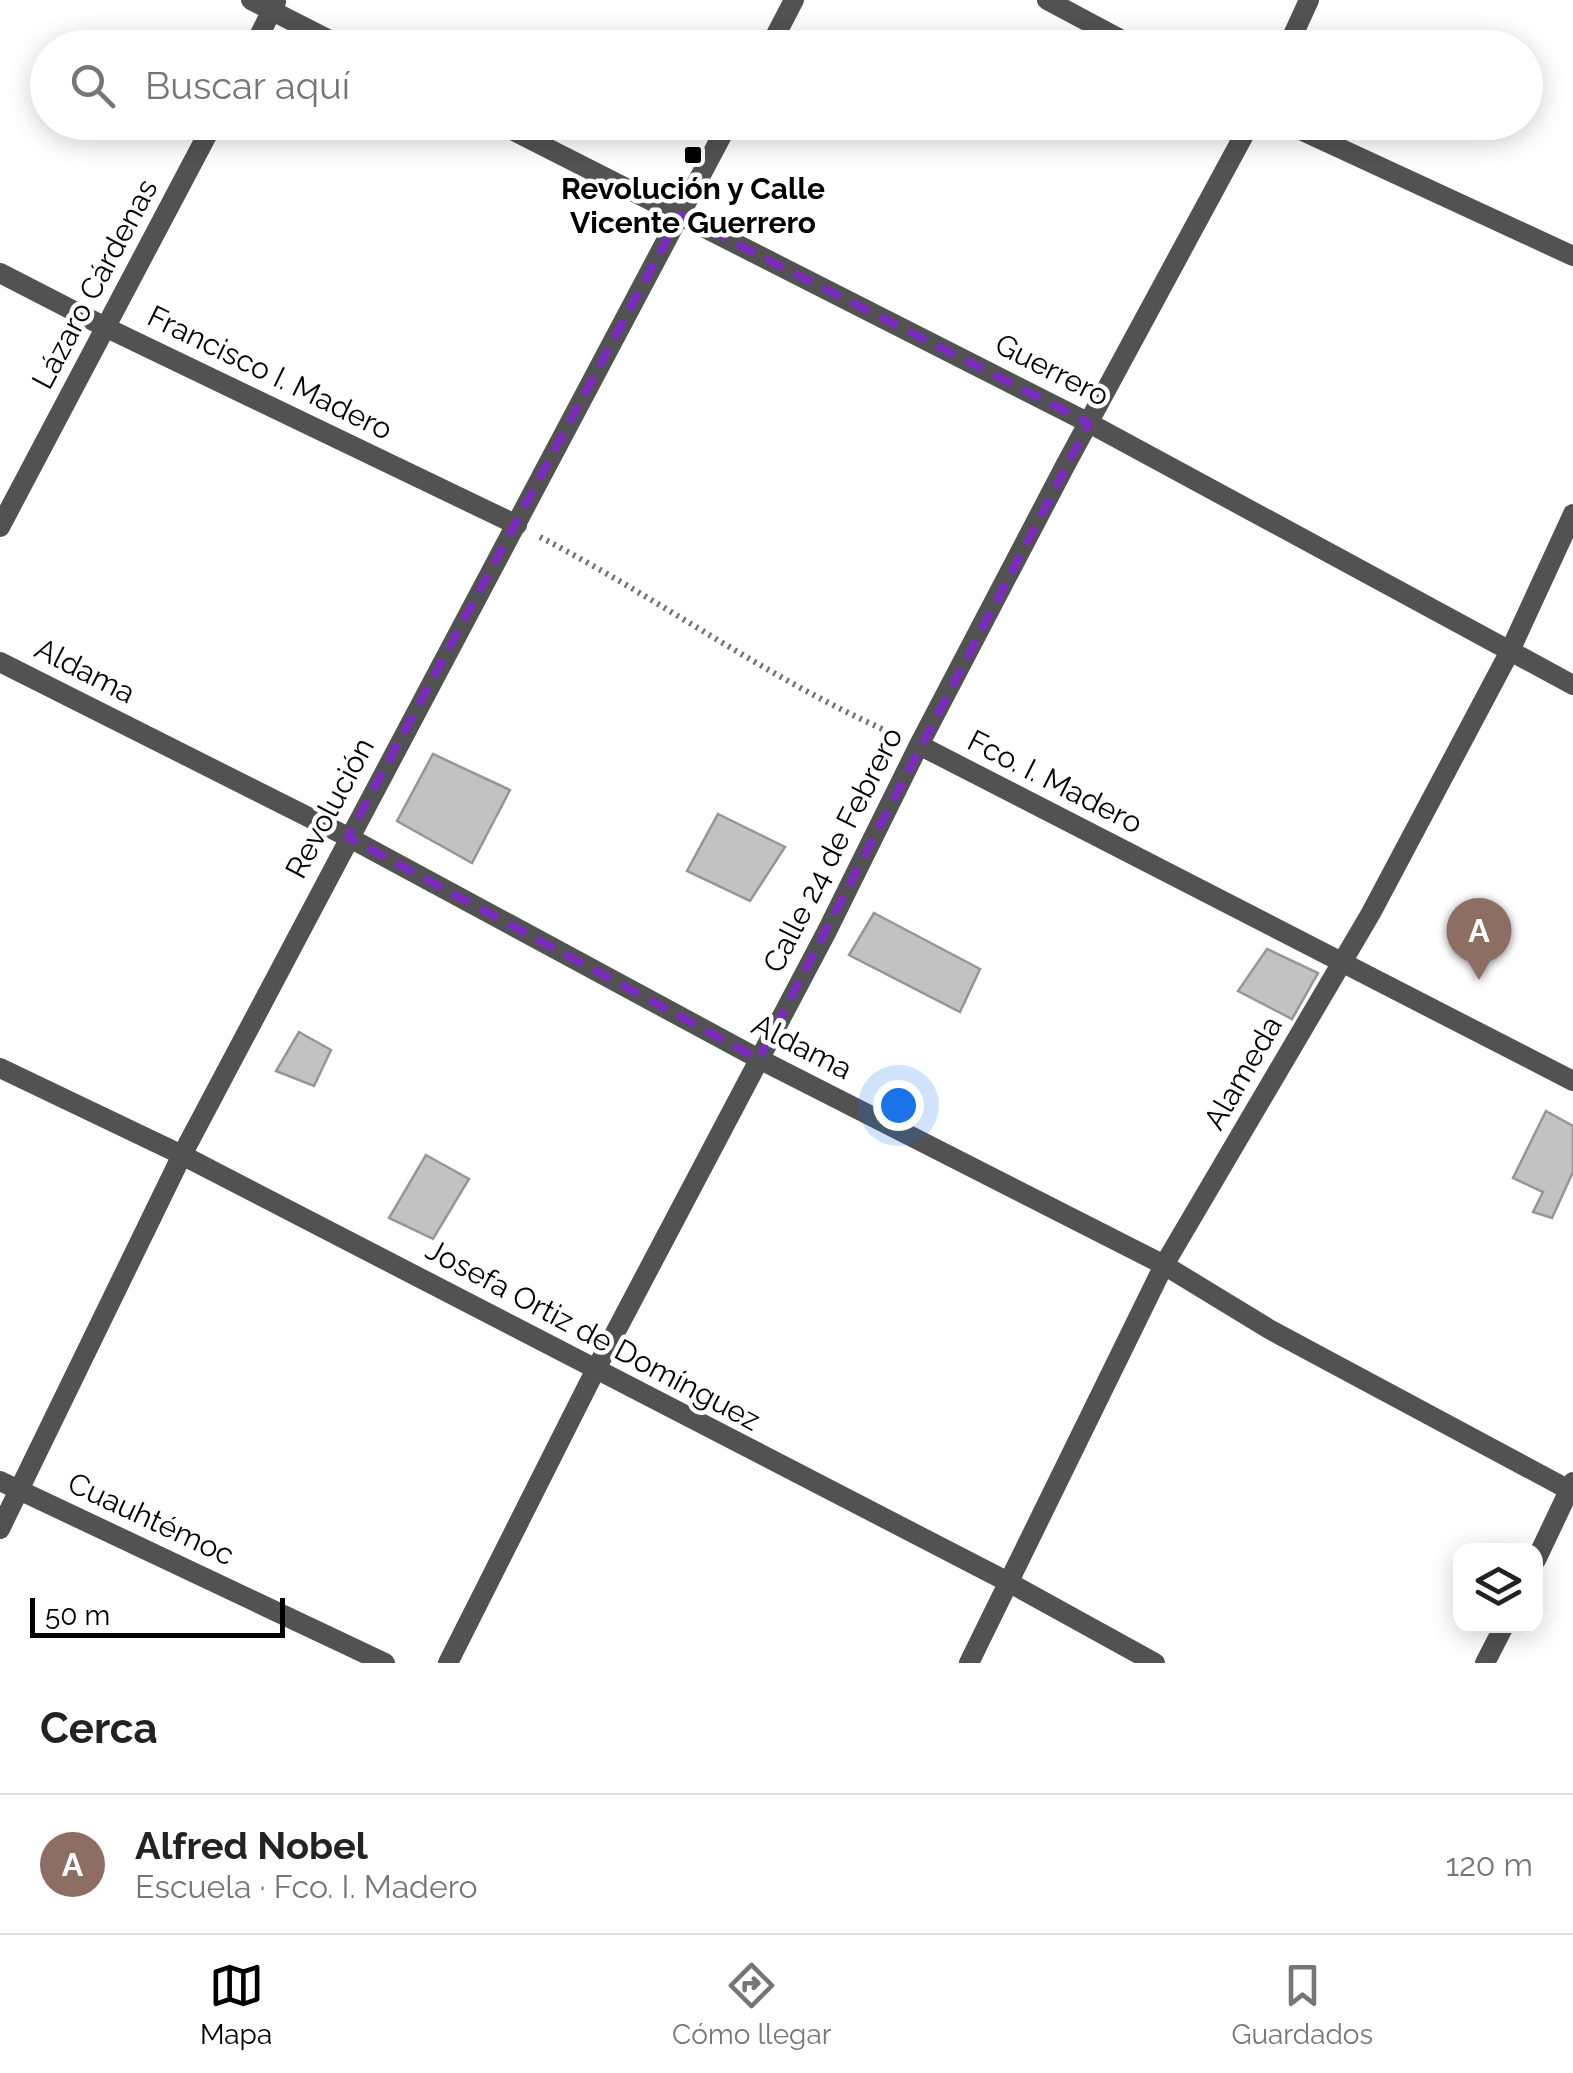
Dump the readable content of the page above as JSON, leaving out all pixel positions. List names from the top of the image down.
{
  "streets": {
    "street": [
      "Lázaro Cárdenas",
      "Guerrero",
      "Francisco I. Madero",
      "Aldama",
      "Fco. I. Madero",
      "Revolución",
      "Calle 24 de Febrero",
      "Alameda",
      "Josefa Ortiz de Domínguez",
      "Cuauhtémoc"
    ]
  },
  "crossings": [
    ["Lázaro Cárdenas", "Francisco I. Madero"],
    ["Guerrero", "Revolución"],
    ["Guerrero", "Calle 24 de Febrero"],
    ["Guerrero", "Alameda"],
    ["Francisco I. Madero", "Fco. I. Madero"],
    ["Francisco I. Madero", "Revolución"],
    ["Aldama", "Revolución"],
    ["Aldama", "Calle 24 de Febrero"],
    ["Aldama", "Alameda"],
    ["Fco. I. Madero", "Revolución"],
    ["Fco. I. Madero", "Calle 24 de Febrero"],
    ["Fco. I. Madero", "Alameda"],
    ["Revolución", "Josefa Ortiz de Domínguez"],
    ["Revolución", "Cuauhtémoc"],
    ["Calle 24 de Febrero", "Josefa Ortiz de Domínguez"],
    ["Alameda", "Josefa Ortiz de Domínguez"]
  ],
  "places": {
    "transit": ["Revolución y Calle Vicente Guerrero"]
  },
  "scale_bar": "50 m",
  "page": {
    "search": "Buscar aquí",
    "pins": "A",
    "scale": "50 m",
    "heading": "Cerca",
    "list": [
      {
        "mark": "A",
        "name": "Alfred Nobel",
        "note": "Escuela · Fco. I. Madero",
        "value": "120 m"
      }
    ],
    "nav": ["Mapa", "Cómo llegar", "Guardados"]
  }
}
